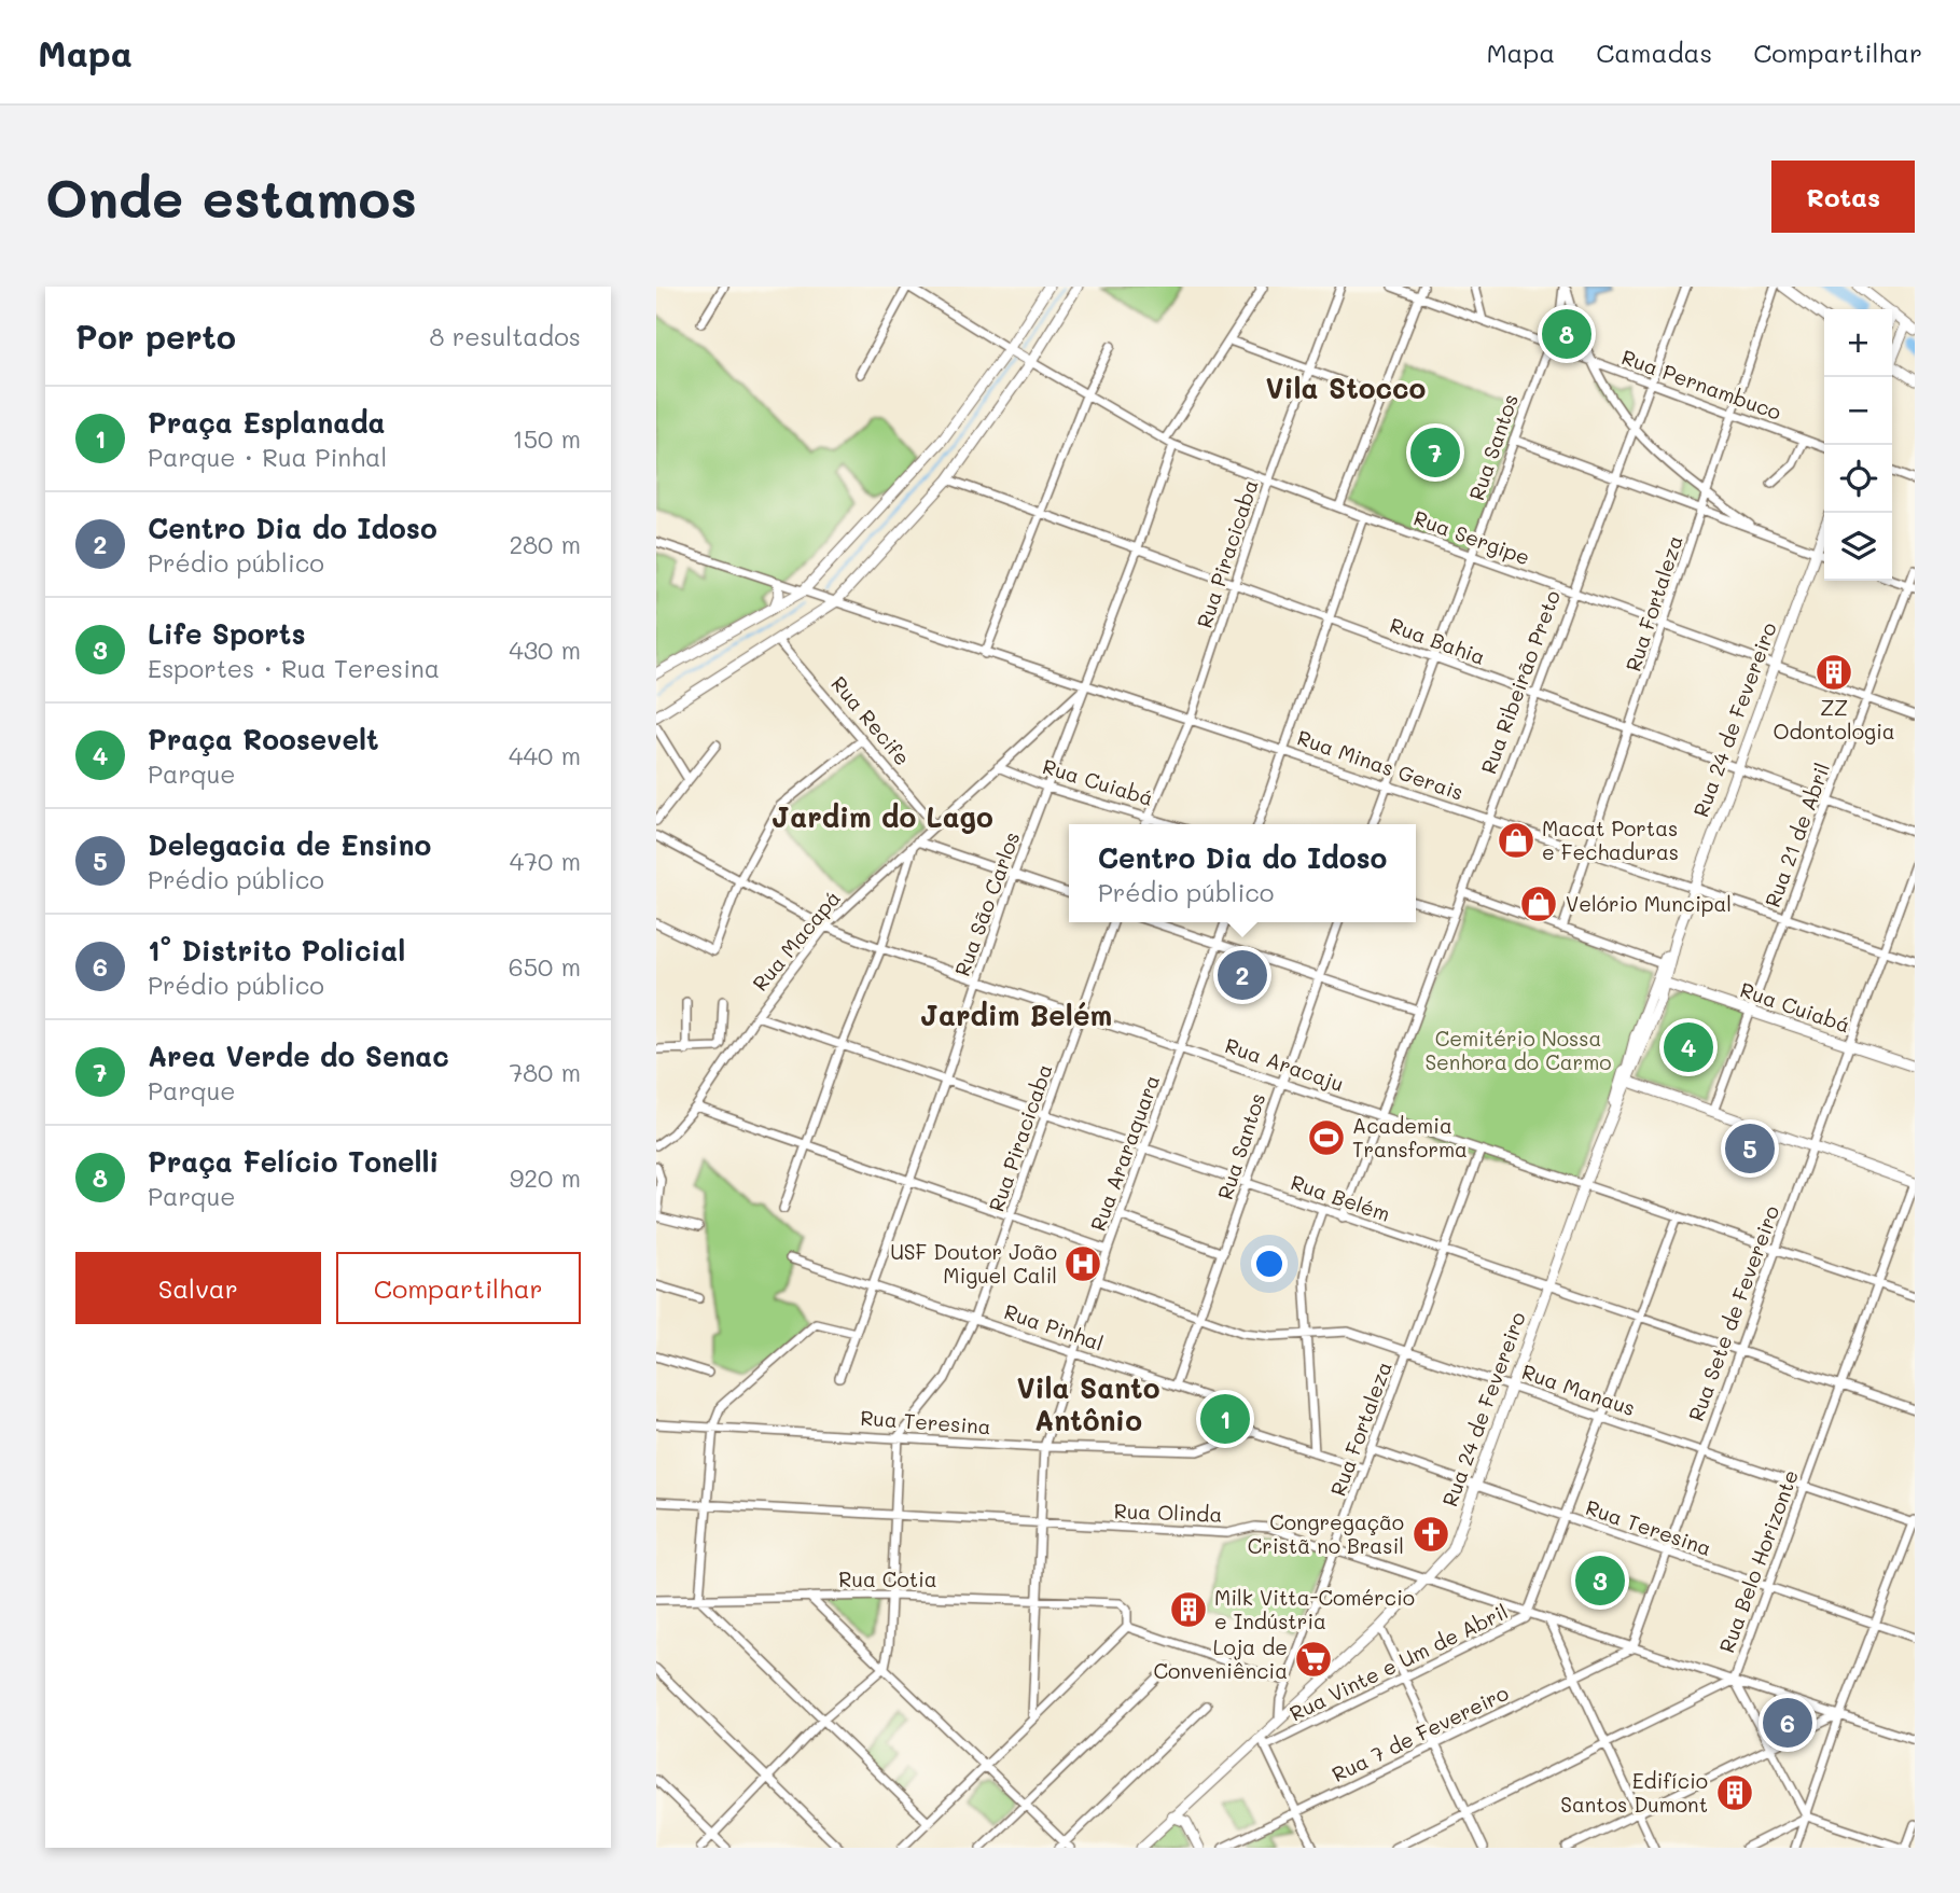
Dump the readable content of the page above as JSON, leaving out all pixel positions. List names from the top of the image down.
{
  "streets": {
    "main road": ["Rua 24 de Fevereiro", "Rua Cuiabá"],
    "street": [
      "Rua Pernambuco",
      "Rua Santos",
      "Rua Sergipe",
      "Rua Piracicaba",
      "Rua Fortaleza",
      "Rua Bahia",
      "Rua Ribeirão Preto",
      "Rua Recife",
      "Rua Minas Gerais",
      "Rua 21 de Abril",
      "Rua São Carlos",
      "Rua Macapá",
      "Rua Aracaju",
      "Rua Araraquara",
      "Rua Belém",
      "Rua Sete de Fevereiro",
      "Rua Pinhal",
      "Rua Manaus",
      "Rua Teresina",
      "Rua Olinda",
      "Rua Belo Horizonte",
      "Rua Cotia",
      "Rua Vinte e Um de Abril",
      "Rua 7 de Fevereiro"
    ]
  },
  "crossings": [
    ["Rua Pernambuco", "Rua Santos"],
    ["Rua Pernambuco", "Rua Fortaleza"],
    ["Rua Pernambuco", "Rua Ribeirão Preto"],
    ["Rua Santos", "Rua Sergipe"],
    ["Rua Santos", "Rua Bahia"],
    ["Rua Santos", "Rua Minas Gerais"],
    ["Rua Santos", "Rua Aracaju"],
    ["Rua Santos", "Rua Belém"],
    ["Rua Santos", "Rua Pinhal"],
    ["Rua Santos", "Rua Manaus"],
    ["Rua Sergipe", "Rua Piracicaba"],
    ["Rua Sergipe", "Rua Fortaleza"],
    ["Rua Sergipe", "Rua Ribeirão Preto"],
    ["Rua Sergipe", "Rua 24 de Fevereiro"],
    ["Rua Sergipe", "Rua 21 de Abril"],
    ["Rua Sergipe", "Rua São Carlos"],
    ["Rua Piracicaba", "Rua Bahia"],
    ["Rua Piracicaba", "Rua Minas Gerais"],
    ["Rua Piracicaba", "Rua Cuiabá"],
    ["Rua Piracicaba", "Rua Aracaju"],
    ["Rua Piracicaba", "Rua Belém"],
    ["Rua Piracicaba", "Rua Pinhal"],
    ["Rua Piracicaba", "Rua Teresina"],
    ["Rua Fortaleza", "Rua Bahia"],
    ["Rua Fortaleza", "Rua 24 de Fevereiro"],
    ["Rua Fortaleza", "Rua Minas Gerais"],
    ["Rua Fortaleza", "Rua Aracaju"],
    ["Rua Fortaleza", "Rua Belém"],
    ["Rua Fortaleza", "Rua Manaus"],
    ["Rua Fortaleza", "Rua Teresina"],
    ["Rua Fortaleza", "Rua Olinda"],
    ["Rua Bahia", "Rua Ribeirão Preto"],
    ["Rua Bahia", "Rua 24 de Fevereiro"],
    ["Rua Bahia", "Rua 21 de Abril"],
    ["Rua Bahia", "Rua São Carlos"],
    ["Rua Ribeirão Preto", "Rua Minas Gerais"],
    ["Rua Ribeirão Preto", "Rua Aracaju"],
    ["Rua Ribeirão Preto", "Rua Belém"],
    ["Rua 24 de Fevereiro", "Rua Minas Gerais"],
    ["Rua 24 de Fevereiro", "Rua Cuiabá"],
    ["Rua 24 de Fevereiro", "Rua Aracaju"],
    ["Rua 24 de Fevereiro", "Rua Belém"],
    ["Rua 24 de Fevereiro", "Rua Manaus"],
    ["Rua 24 de Fevereiro", "Rua Teresina"],
    ["Rua 24 de Fevereiro", "Rua Olinda"],
    ["Rua Recife", "Rua Macapá"],
    ["Rua Minas Gerais", "Rua 21 de Abril"],
    ["Rua Minas Gerais", "Rua São Carlos"],
    ["Rua Minas Gerais", "Rua Macapá"],
    ["Rua Minas Gerais", "Rua Sete de Fevereiro"],
    ["Rua Cuiabá", "Rua 21 de Abril"],
    ["Rua Cuiabá", "Rua São Carlos"],
    ["Rua Cuiabá", "Rua Macapá"],
    ["Rua Cuiabá", "Rua Sete de Fevereiro"],
    ["Rua São Carlos", "Rua Macapá"],
    ["Rua São Carlos", "Rua Aracaju"],
    ["Rua São Carlos", "Rua Belém"],
    ["Rua São Carlos", "Rua Pinhal"],
    ["Rua Macapá", "Rua Aracaju"],
    ["Rua Macapá", "Rua Belém"],
    ["Rua Aracaju", "Rua Araraquara"],
    ["Rua Aracaju", "Rua Sete de Fevereiro"],
    ["Rua Aracaju", "Rua Belo Horizonte"],
    ["Rua Aracaju", "Rua Vinte e Um de Abril"],
    ["Rua Araraquara", "Rua Belém"],
    ["Rua Araraquara", "Rua Pinhal"],
    ["Rua Araraquara", "Rua Manaus"],
    ["Rua Araraquara", "Rua Teresina"],
    ["Rua Araraquara", "Rua Olinda"],
    ["Rua Araraquara", "Rua Cotia"],
    ["Rua Belém", "Rua Sete de Fevereiro"],
    ["Rua Belém", "Rua Belo Horizonte"],
    ["Rua Belém", "Rua Vinte e Um de Abril"],
    ["Rua Sete de Fevereiro", "Rua Manaus"],
    ["Rua Sete de Fevereiro", "Rua Teresina"],
    ["Rua Sete de Fevereiro", "Rua Olinda"],
    ["Rua Sete de Fevereiro", "Rua 7 de Fevereiro"],
    ["Rua Pinhal", "Rua Teresina"],
    ["Rua Manaus", "Rua Belo Horizonte"],
    ["Rua Manaus", "Rua Vinte e Um de Abril"],
    ["Rua Teresina", "Rua Belo Horizonte"],
    ["Rua Teresina", "Rua Vinte e Um de Abril"],
    ["Rua Olinda", "Rua Belo Horizonte"],
    ["Rua Olinda", "Rua Vinte e Um de Abril"],
    ["Rua Olinda", "Rua 7 de Fevereiro"]
  ],
  "districts": [
    "Vila Stocco",
    "Jardim do Lago",
    "Jardim Belém",
    "Vila Santo Antônio"
  ],
  "parks": ["Cemitério Nossa Senhora do Carmo"],
  "places": {
    "building": ["ZZ Odontologia", "Milk Vitta-Comércio e Indústria", "Edifício Santos Dumont"],
    "shop": ["Macat Portas e Fechaduras", "Velório Muncipal"],
    "sports": ["Academia Transforma"],
    "hospital": ["USF Doutor João Miguel Calil"],
    "church": ["Congregação Cristã no Brasil"],
    "supermarket": ["Loja de Conveniência"]
  },
  "page": {
    "header": "Mapa",
    "nav": ["Mapa", "Camadas", "Compartilhar"],
    "buttons": [
      "Rotas",
      ["Salvar", "Compartilhar"]
    ],
    "title": "Onde estamos",
    "heading": ["Por perto", "8 resultados"],
    "pins": [
      "8",
      "7",
      "2",
      "4",
      "5",
      "1",
      "3",
      "6"
    ],
    "map_buttons": ["+", "−"],
    "list": [
      {
        "mark": "1",
        "name": "Praça Esplanada",
        "note": "Parque · Rua Pinhal",
        "value": "150 m"
      },
      {
        "mark": "2",
        "name": "Centro Dia do Idoso",
        "note": "Prédio público",
        "value": "280 m"
      },
      {
        "mark": "3",
        "name": "Life Sports",
        "note": "Esportes · Rua Teresina",
        "value": "430 m"
      },
      {
        "mark": "4",
        "name": "Praça Roosevelt",
        "note": "Parque",
        "value": "440 m"
      },
      {
        "mark": "5",
        "name": "Delegacia de Ensino",
        "note": "Prédio público",
        "value": "470 m"
      },
      {
        "mark": "6",
        "name": "1° Distrito Policial",
        "note": "Prédio público",
        "value": "650 m"
      },
      {
        "mark": "7",
        "name": "Area Verde do Senac",
        "note": "Parque",
        "value": "780 m"
      },
      {
        "mark": "8",
        "name": "Praça Felício Tonelli",
        "note": "Parque",
        "value": "920 m"
      }
    ],
    "popup": ["Centro Dia do Idoso", "Prédio público"]
  }
}
